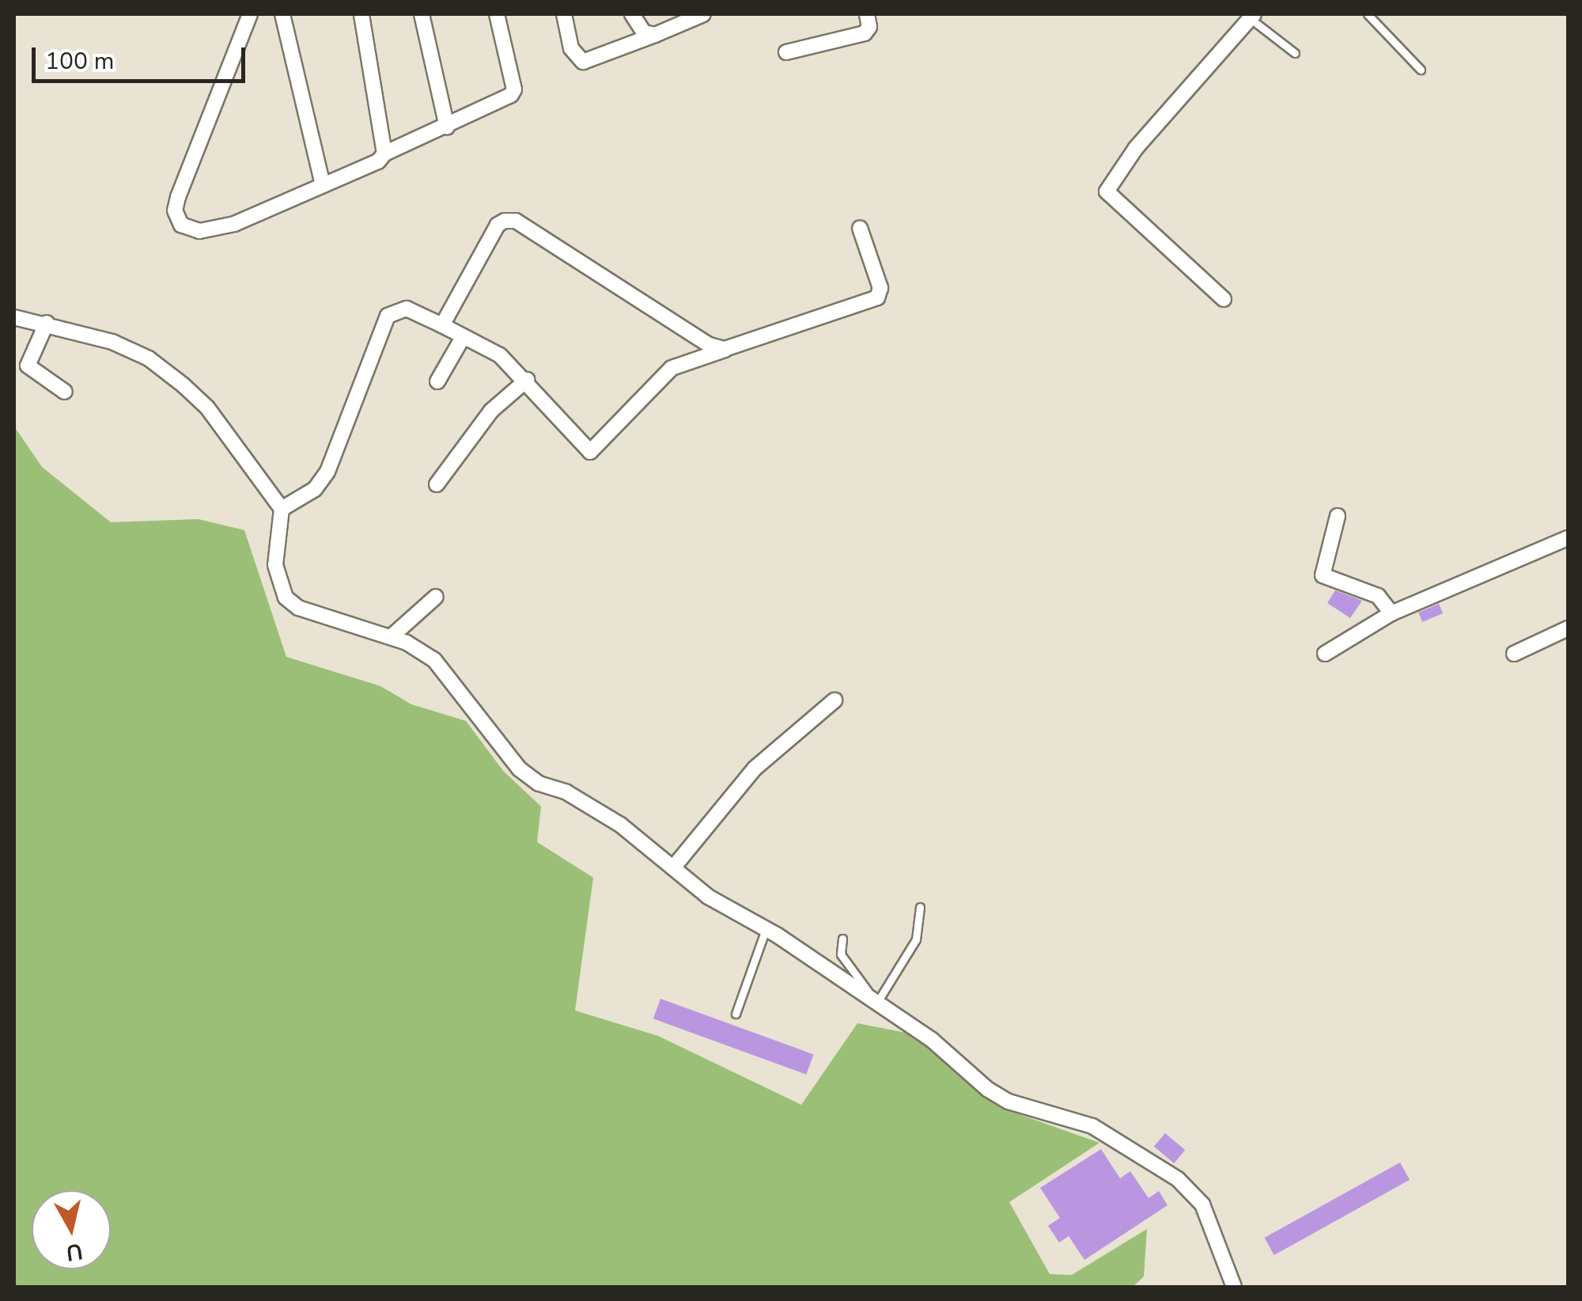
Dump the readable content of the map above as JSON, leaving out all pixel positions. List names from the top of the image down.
{
  "scale_bar": "100 m",
  "north": "bottom"
}
